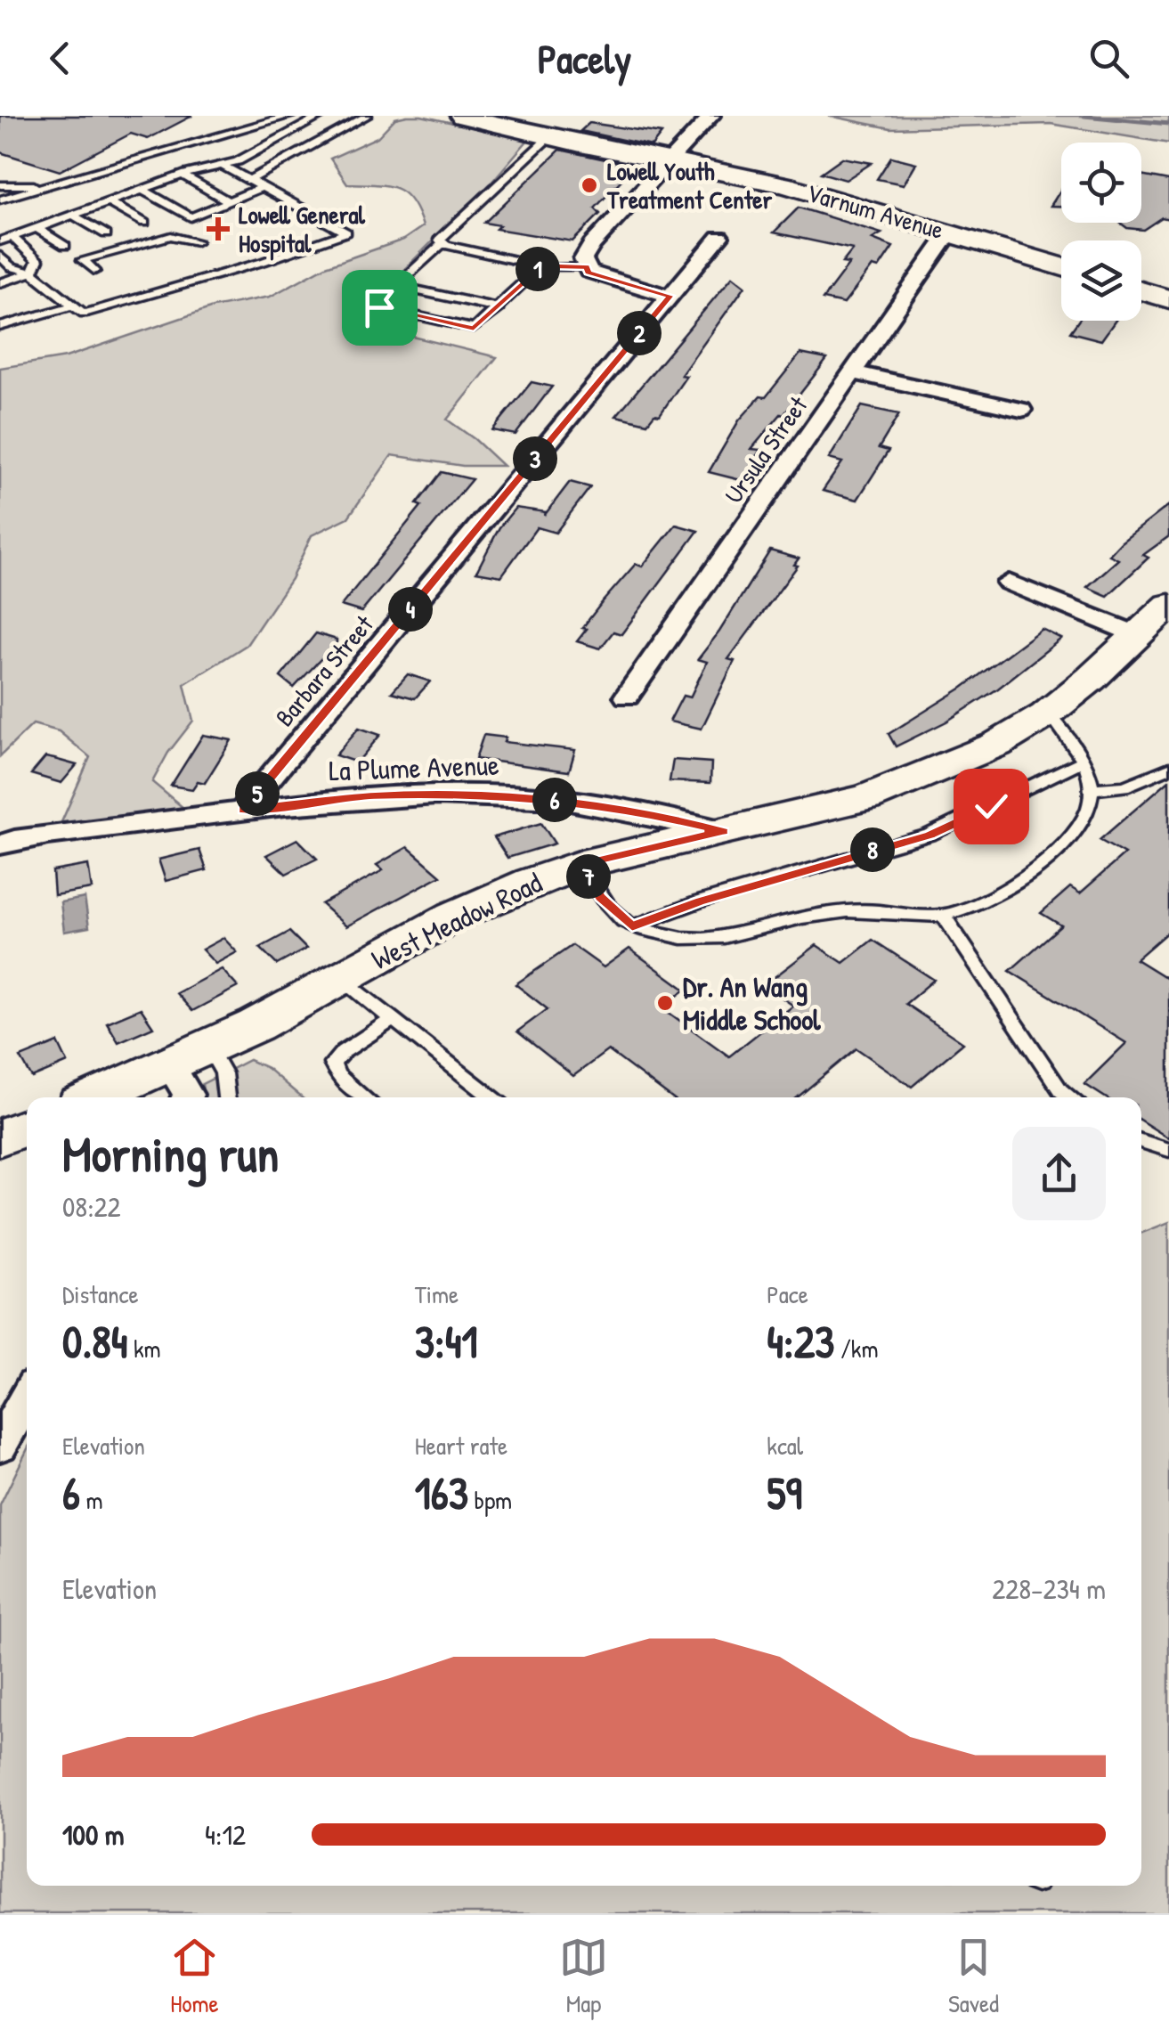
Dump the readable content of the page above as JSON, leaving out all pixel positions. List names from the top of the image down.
{
  "streets": {
    "street": [
      "Varnum Avenue",
      "Ursula Street",
      "Barbara Street",
      "La Plume Avenue",
      "West Meadow Road"
    ]
  },
  "crossings": [
    ["Varnum Avenue", "Ursula Street"],
    ["Barbara Street", "La Plume Avenue"],
    ["La Plume Avenue", "West Meadow Road"]
  ],
  "places": {
    "other": ["Lowell Youth Treatment Center", "Dr. An Wang Middle School"],
    "health": ["Lowell General Hospital"]
  },
  "page": {
    "header": "Pacely",
    "pins": [
      "1",
      "2",
      "3",
      "4",
      "5",
      "6",
      "8",
      "7"
    ],
    "heading": ["Morning run", "08:22"],
    "stats": [
      ["Distance", "0.84 km"],
      ["Time", "3:41"],
      ["Pace", "4:23 /km"],
      ["Elevation", "6 m"],
      ["Heart rate", "163 bpm"],
      ["kcal", "59"]
    ],
    "chart": ["Elevation", "228–234 m"],
    "list": [
      {
        "name": "100 m",
        "note": "4:12"
      }
    ],
    "tabs": ["Home", "Map", "Saved"]
  }
}
